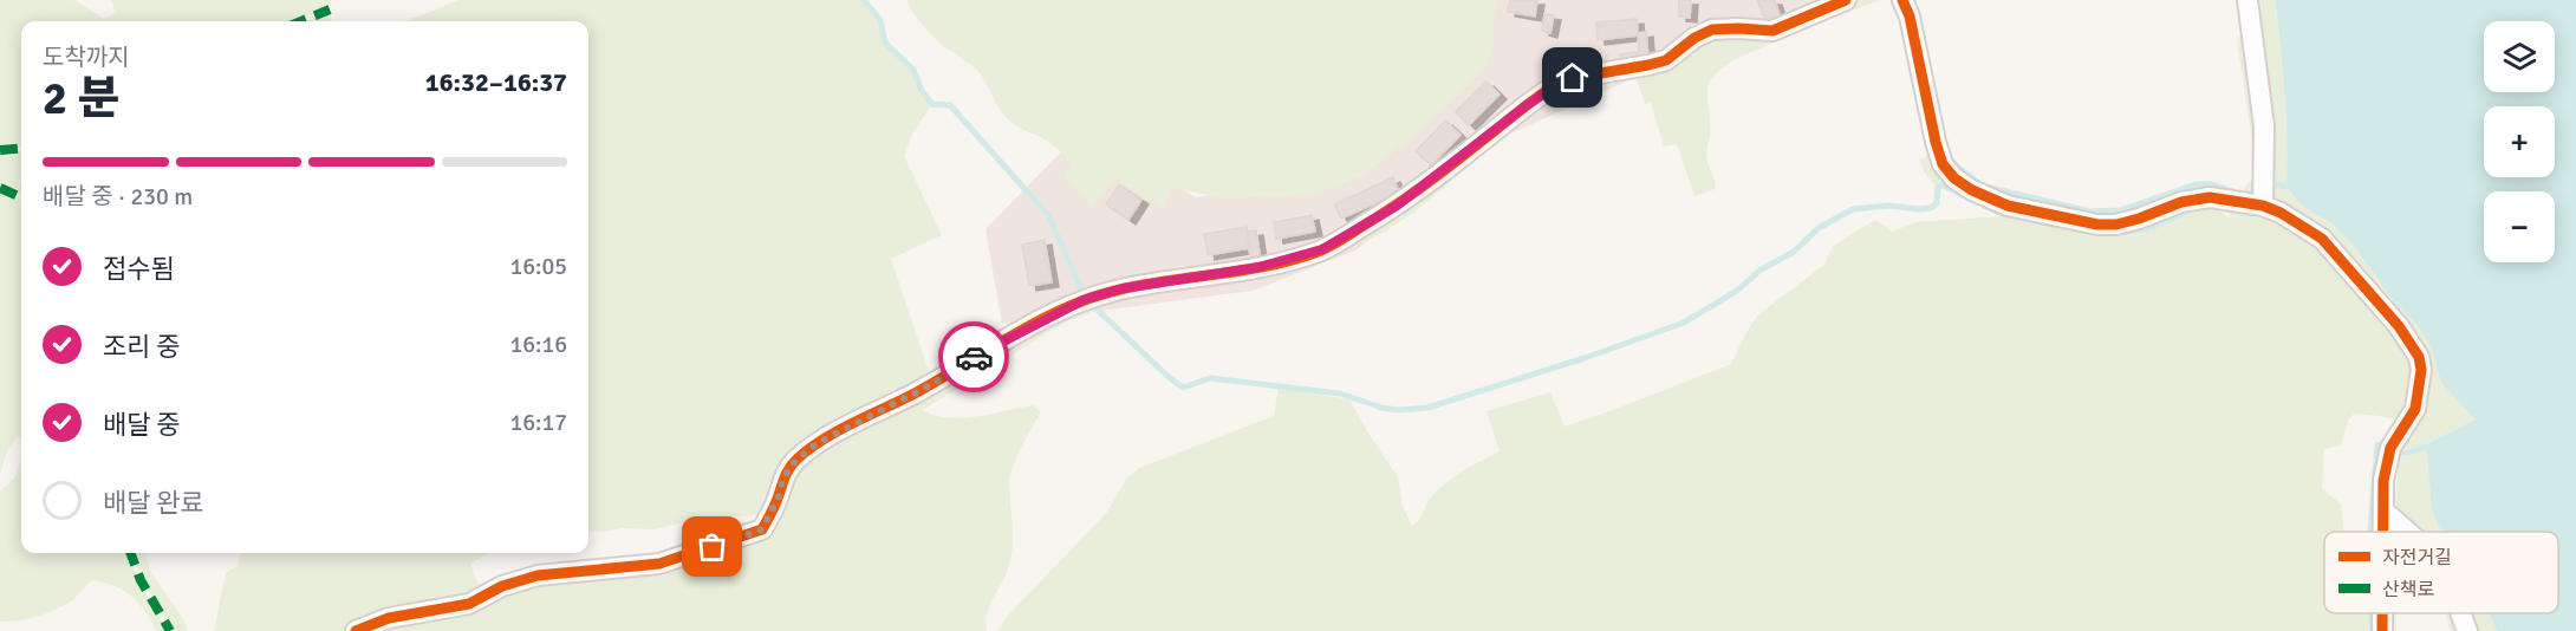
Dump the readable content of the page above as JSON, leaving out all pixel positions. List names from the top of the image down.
{
  "legend": ["자전거길", "산책로"],
  "page": {
    "map_buttons": ["+", "−"],
    "heading": ["2 분", "도착까지", "16:32–16:37"],
    "bar": "배달 중 · 230 m",
    "list": [
      ["접수됨", "16:05"],
      ["조리 중", "16:16"],
      ["배달 중", "16:17"],
      "배달 완료"
    ]
  }
}
